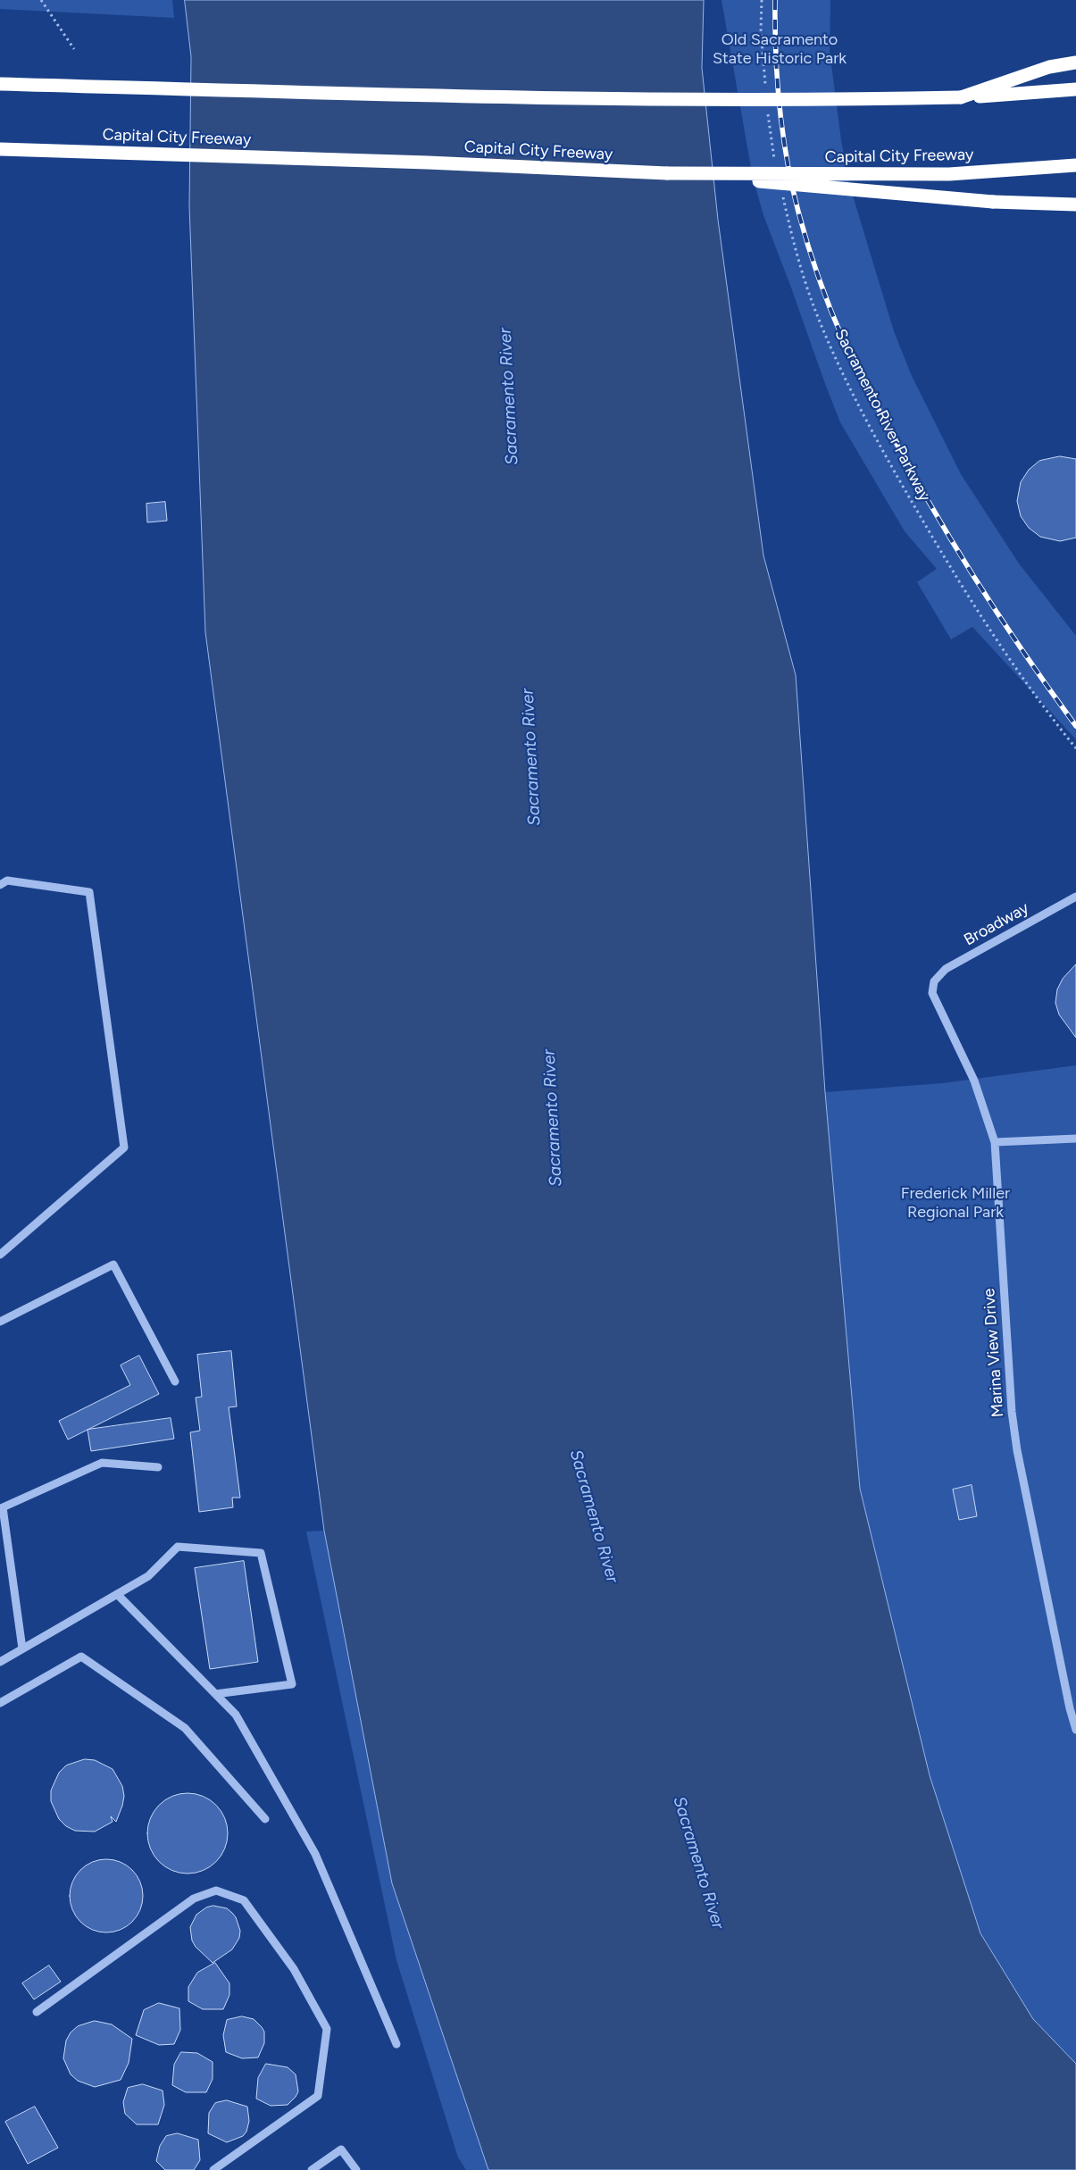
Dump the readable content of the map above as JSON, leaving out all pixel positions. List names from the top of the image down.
{
  "streets": {
    "highway": ["Capital City Freeway"],
    "street": ["Broadway", "Marina View Drive"],
    "path": ["Sacramento River Parkway"]
  },
  "crossings": [
    ["Broadway", "Marina View Drive"]
  ],
  "water": ["Sacramento River"],
  "parks": ["Old Sacramento State Historic Park", "Frederick Miller Regional Park"]
}
